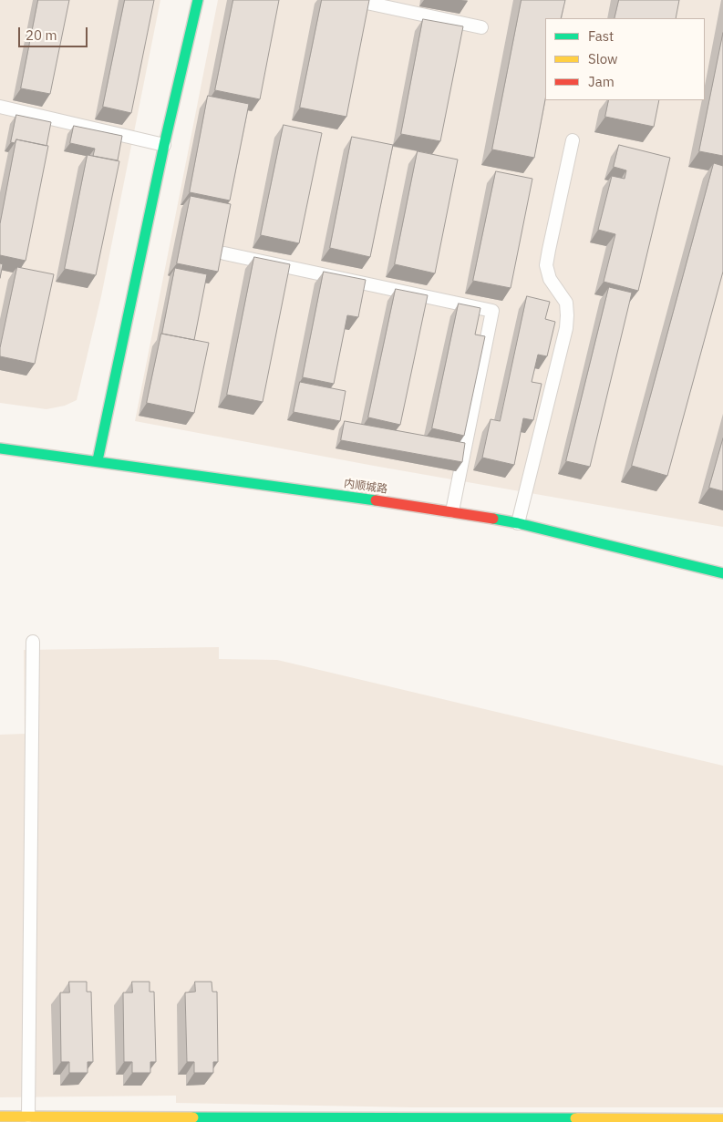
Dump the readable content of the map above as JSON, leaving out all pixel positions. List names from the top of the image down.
{
  "streets": {
    "street": ["内顺城路"]
  },
  "legend": ["Fast", "Slow", "Jam"],
  "scale_bar": "20 m"
}
